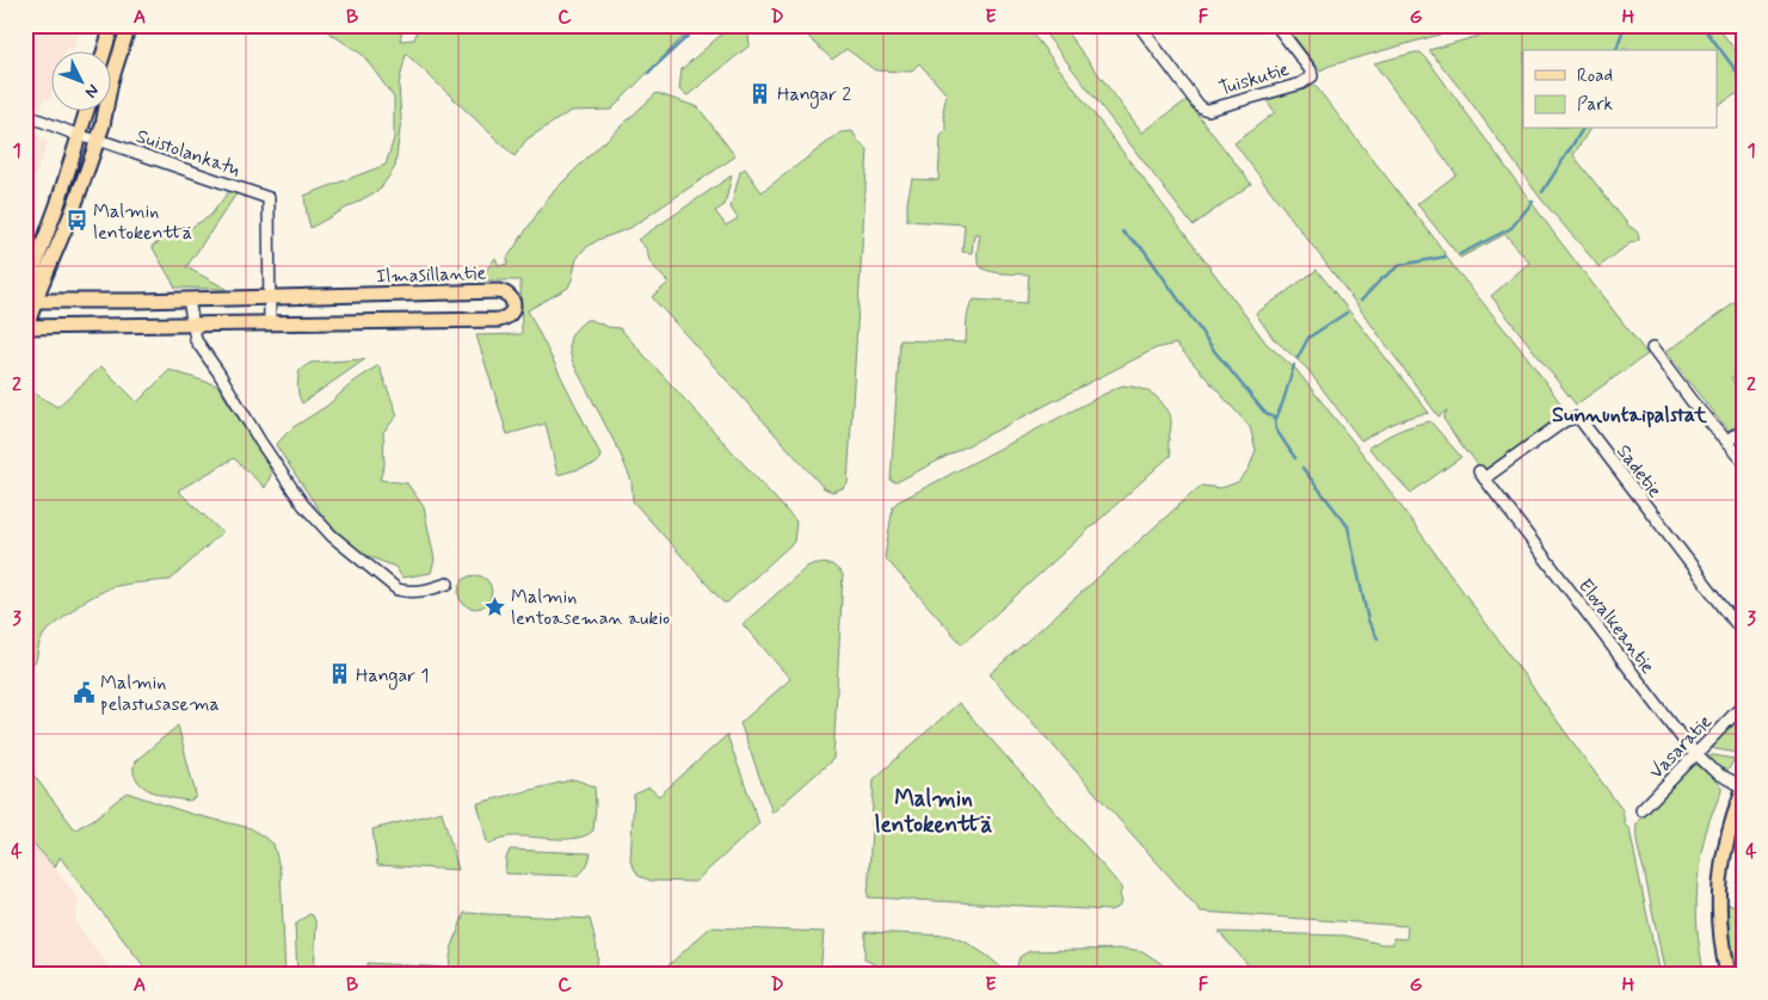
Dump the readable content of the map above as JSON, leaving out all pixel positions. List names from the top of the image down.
{
  "streets": {
    "main road": ["Ilmasillantie"],
    "street": [
      "Tuiskutie",
      "Suistolankatu",
      "Sadetie",
      "Elovalkeantie",
      "Vasaratie"
    ]
  },
  "crossings": [
    ["Suistolankatu", "Ilmasillantie"],
    ["Sadetie", "Elovalkeantie"],
    ["Elovalkeantie", "Vasaratie"]
  ],
  "districts": ["Sunnuntaipalstat", "Malmin lentokenttä"],
  "places": {
    "building": ["Hangar 2", "Hangar 1"],
    "bus stop": ["Malmin lentokenttä"],
    "place": ["Malmin lentoaseman aukio"],
    "public building": ["Malmin pelastusasema"]
  },
  "legend": ["Road", "Park"],
  "north": "bottom right",
  "grid": {
    "columns": [
      "A",
      "B",
      "C",
      "D",
      "E",
      "F",
      "G",
      "H"
    ],
    "rows": [
      "1",
      "2",
      "3",
      "4"
    ]
  }
}
